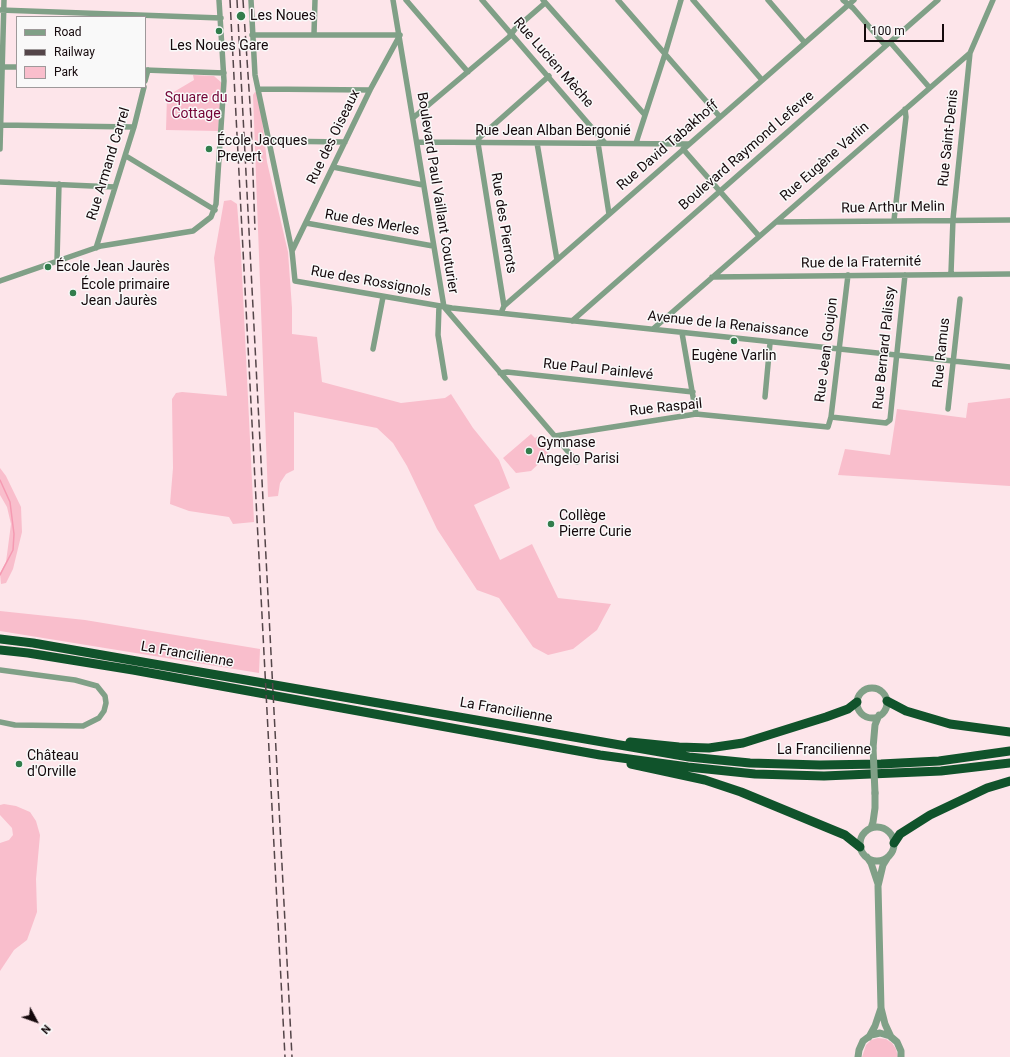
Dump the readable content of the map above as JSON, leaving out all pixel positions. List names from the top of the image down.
{
  "streets": {
    "highway": ["La Francilienne"],
    "street": [
      "Rue Lucien Mèche",
      "Rue Jean Alban Bergonié",
      "Rue des Oiseaux",
      "Rue Saint-Denis",
      "Rue David Tabakhoff",
      "Boulevard Raymond Lefevre",
      "Rue Eugène Varlin",
      "Rue Armand Carrel",
      "Boulevard Paul Vaillant Couturier",
      "Rue Arthur Melin",
      "Rue des Merles",
      "Rue des Pierrots",
      "Rue de la Fraternité",
      "Rue des Rossignols",
      "Avenue de la Renaissance",
      "Rue Bernard Palissy",
      "Rue Jean Goujon",
      "Rue Ramus",
      "Rue Paul Painlevé",
      "Rue Raspail"
    ]
  },
  "crossings": [
    ["Rue Lucien Mèche", "Rue Jean Alban Bergonié"],
    ["Rue Jean Alban Bergonié", "Rue David Tabakhoff"],
    ["Rue Jean Alban Bergonié", "Boulevard Paul Vaillant Couturier"],
    ["Rue Jean Alban Bergonié", "Rue des Pierrots"],
    ["Rue des Oiseaux", "Boulevard Paul Vaillant Couturier"],
    ["Rue des Oiseaux", "Rue des Merles"],
    ["Rue des Oiseaux", "Rue des Rossignols"],
    ["Rue Saint-Denis", "Rue Eugène Varlin"],
    ["Rue Saint-Denis", "Rue Arthur Melin"],
    ["Rue Saint-Denis", "Rue de la Fraternité"],
    ["Rue David Tabakhoff", "Rue des Pierrots"],
    ["Rue David Tabakhoff", "Avenue de la Renaissance"],
    ["Boulevard Raymond Lefevre", "Avenue de la Renaissance"],
    ["Rue Eugène Varlin", "Rue Arthur Melin"],
    ["Rue Eugène Varlin", "Rue de la Fraternité"],
    ["Rue Eugène Varlin", "Avenue de la Renaissance"],
    ["Boulevard Paul Vaillant Couturier", "Rue des Merles"],
    ["Boulevard Paul Vaillant Couturier", "Rue des Rossignols"],
    ["Boulevard Paul Vaillant Couturier", "Avenue de la Renaissance"],
    ["Boulevard Paul Vaillant Couturier", "Rue Paul Painlevé"],
    ["Boulevard Paul Vaillant Couturier", "Rue Raspail"],
    ["Rue de la Fraternité", "Rue Bernard Palissy"],
    ["Rue de la Fraternité", "Rue Jean Goujon"],
    ["Rue des Rossignols", "Avenue de la Renaissance"],
    ["Avenue de la Renaissance", "Rue Bernard Palissy"],
    ["Avenue de la Renaissance", "Rue Jean Goujon"],
    ["Avenue de la Renaissance", "Rue Ramus"],
    ["Rue Bernard Palissy", "Rue Jean Goujon"],
    ["Rue Jean Goujon", "Rue Raspail"]
  ],
  "parks": ["Square du Cottage"],
  "places": [
    "Les Noues",
    "Les Noues Gare",
    "École Jacques Prevert",
    "École Jean Jaurès",
    "École primaire Jean Jaurès",
    "Eugène Varlin",
    "Gymnase Angelo Parisi",
    "Collège Pierre Curie",
    "Château d'Orville"
  ],
  "legend": ["Road", "Railway", "Park"],
  "scale_bar": "100 m",
  "north": "bottom right"
}
